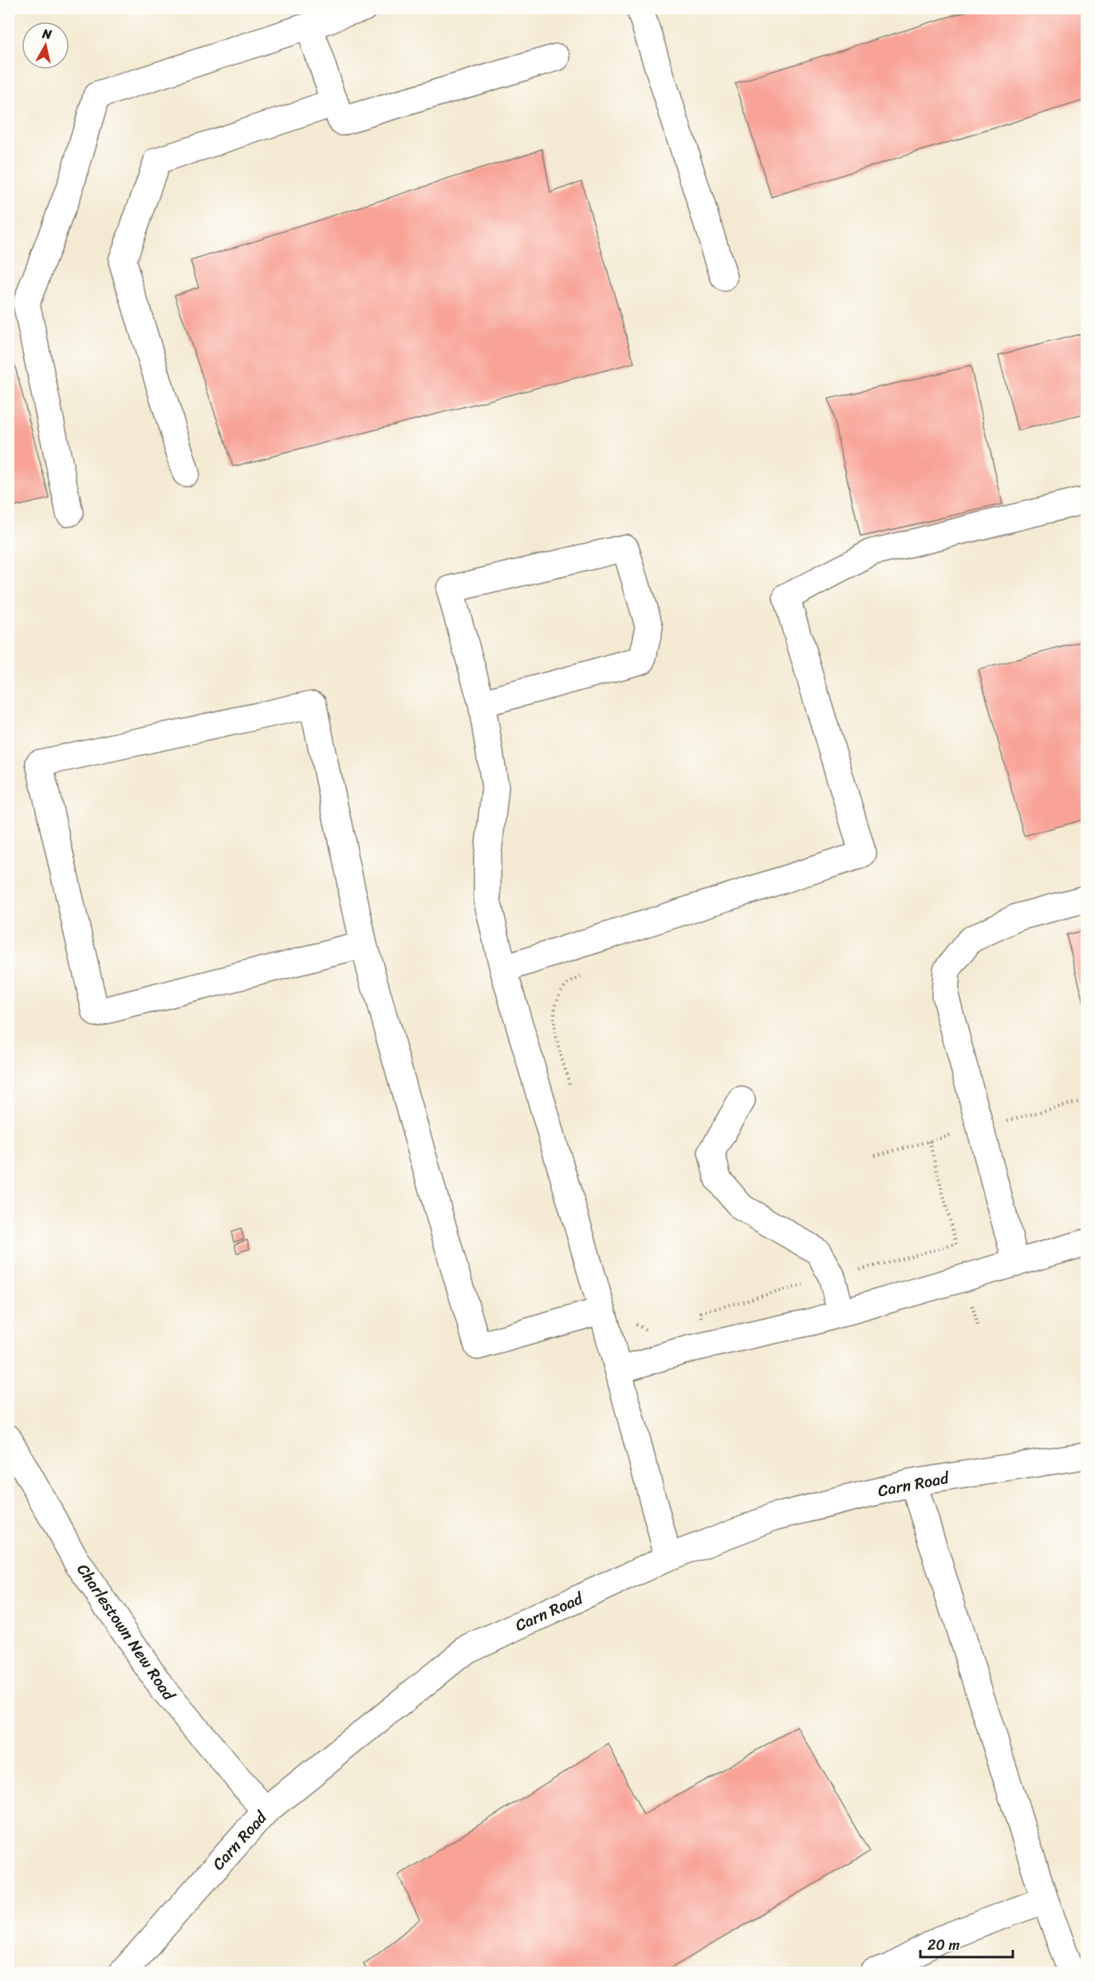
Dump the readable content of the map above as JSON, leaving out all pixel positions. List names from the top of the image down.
{
  "streets": {
    "street": ["Carn Road", "Charlestown New Road"]
  },
  "crossings": [
    ["Carn Road", "Charlestown New Road"]
  ],
  "scale_bar": "20 m",
  "north": "top"
}
